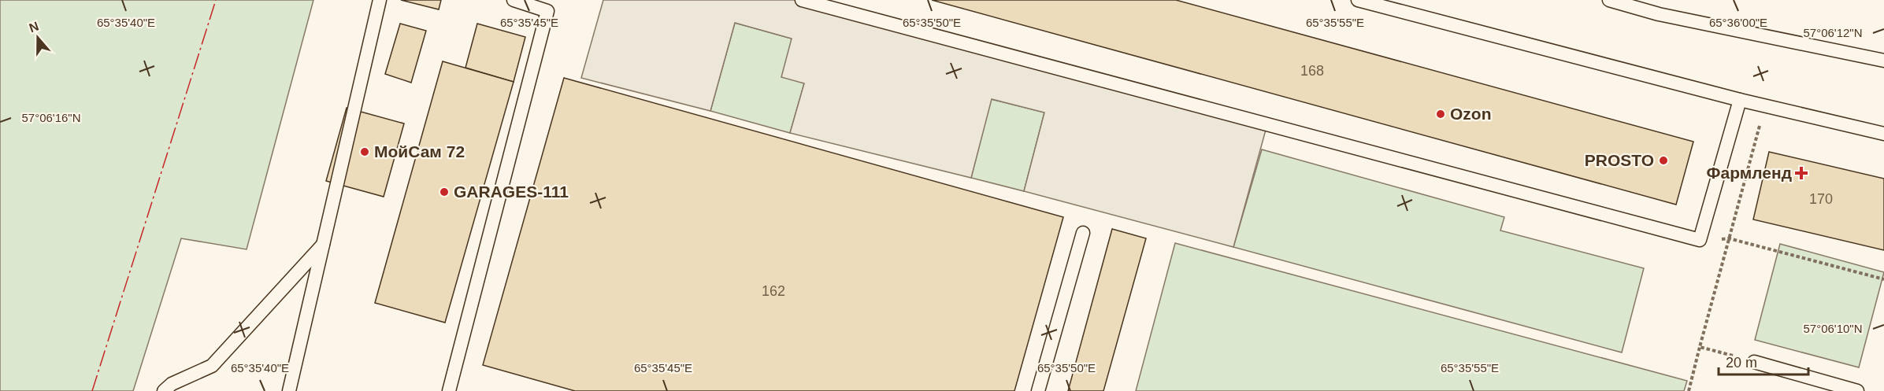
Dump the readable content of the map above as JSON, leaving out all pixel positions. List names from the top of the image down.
{
  "places": {
    "other": [
      "Ozon",
      "МойСам 72",
      "PROSTO",
      "GARAGES-111"
    ],
    "health": ["Фармленд"]
  },
  "house_numbers": ["168", "170", "162"],
  "scale_bar": "20 m",
  "north": "top",
  "coordinates": [
    "65°35'55\"E",
    "65°35'40\"E",
    "65°35'45\"E",
    "65°35'50\"E",
    "65°36'00\"E",
    "57°06'12\"N",
    "57°06'16\"N",
    "57°06'10\"N"
  ]
}
